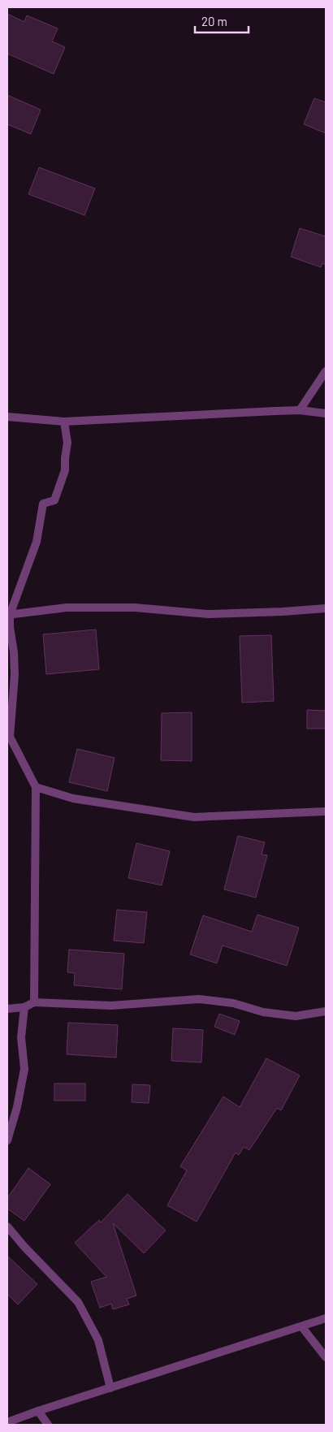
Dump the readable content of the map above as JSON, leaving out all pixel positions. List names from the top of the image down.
{
  "scale_bar": "20 m"
}
